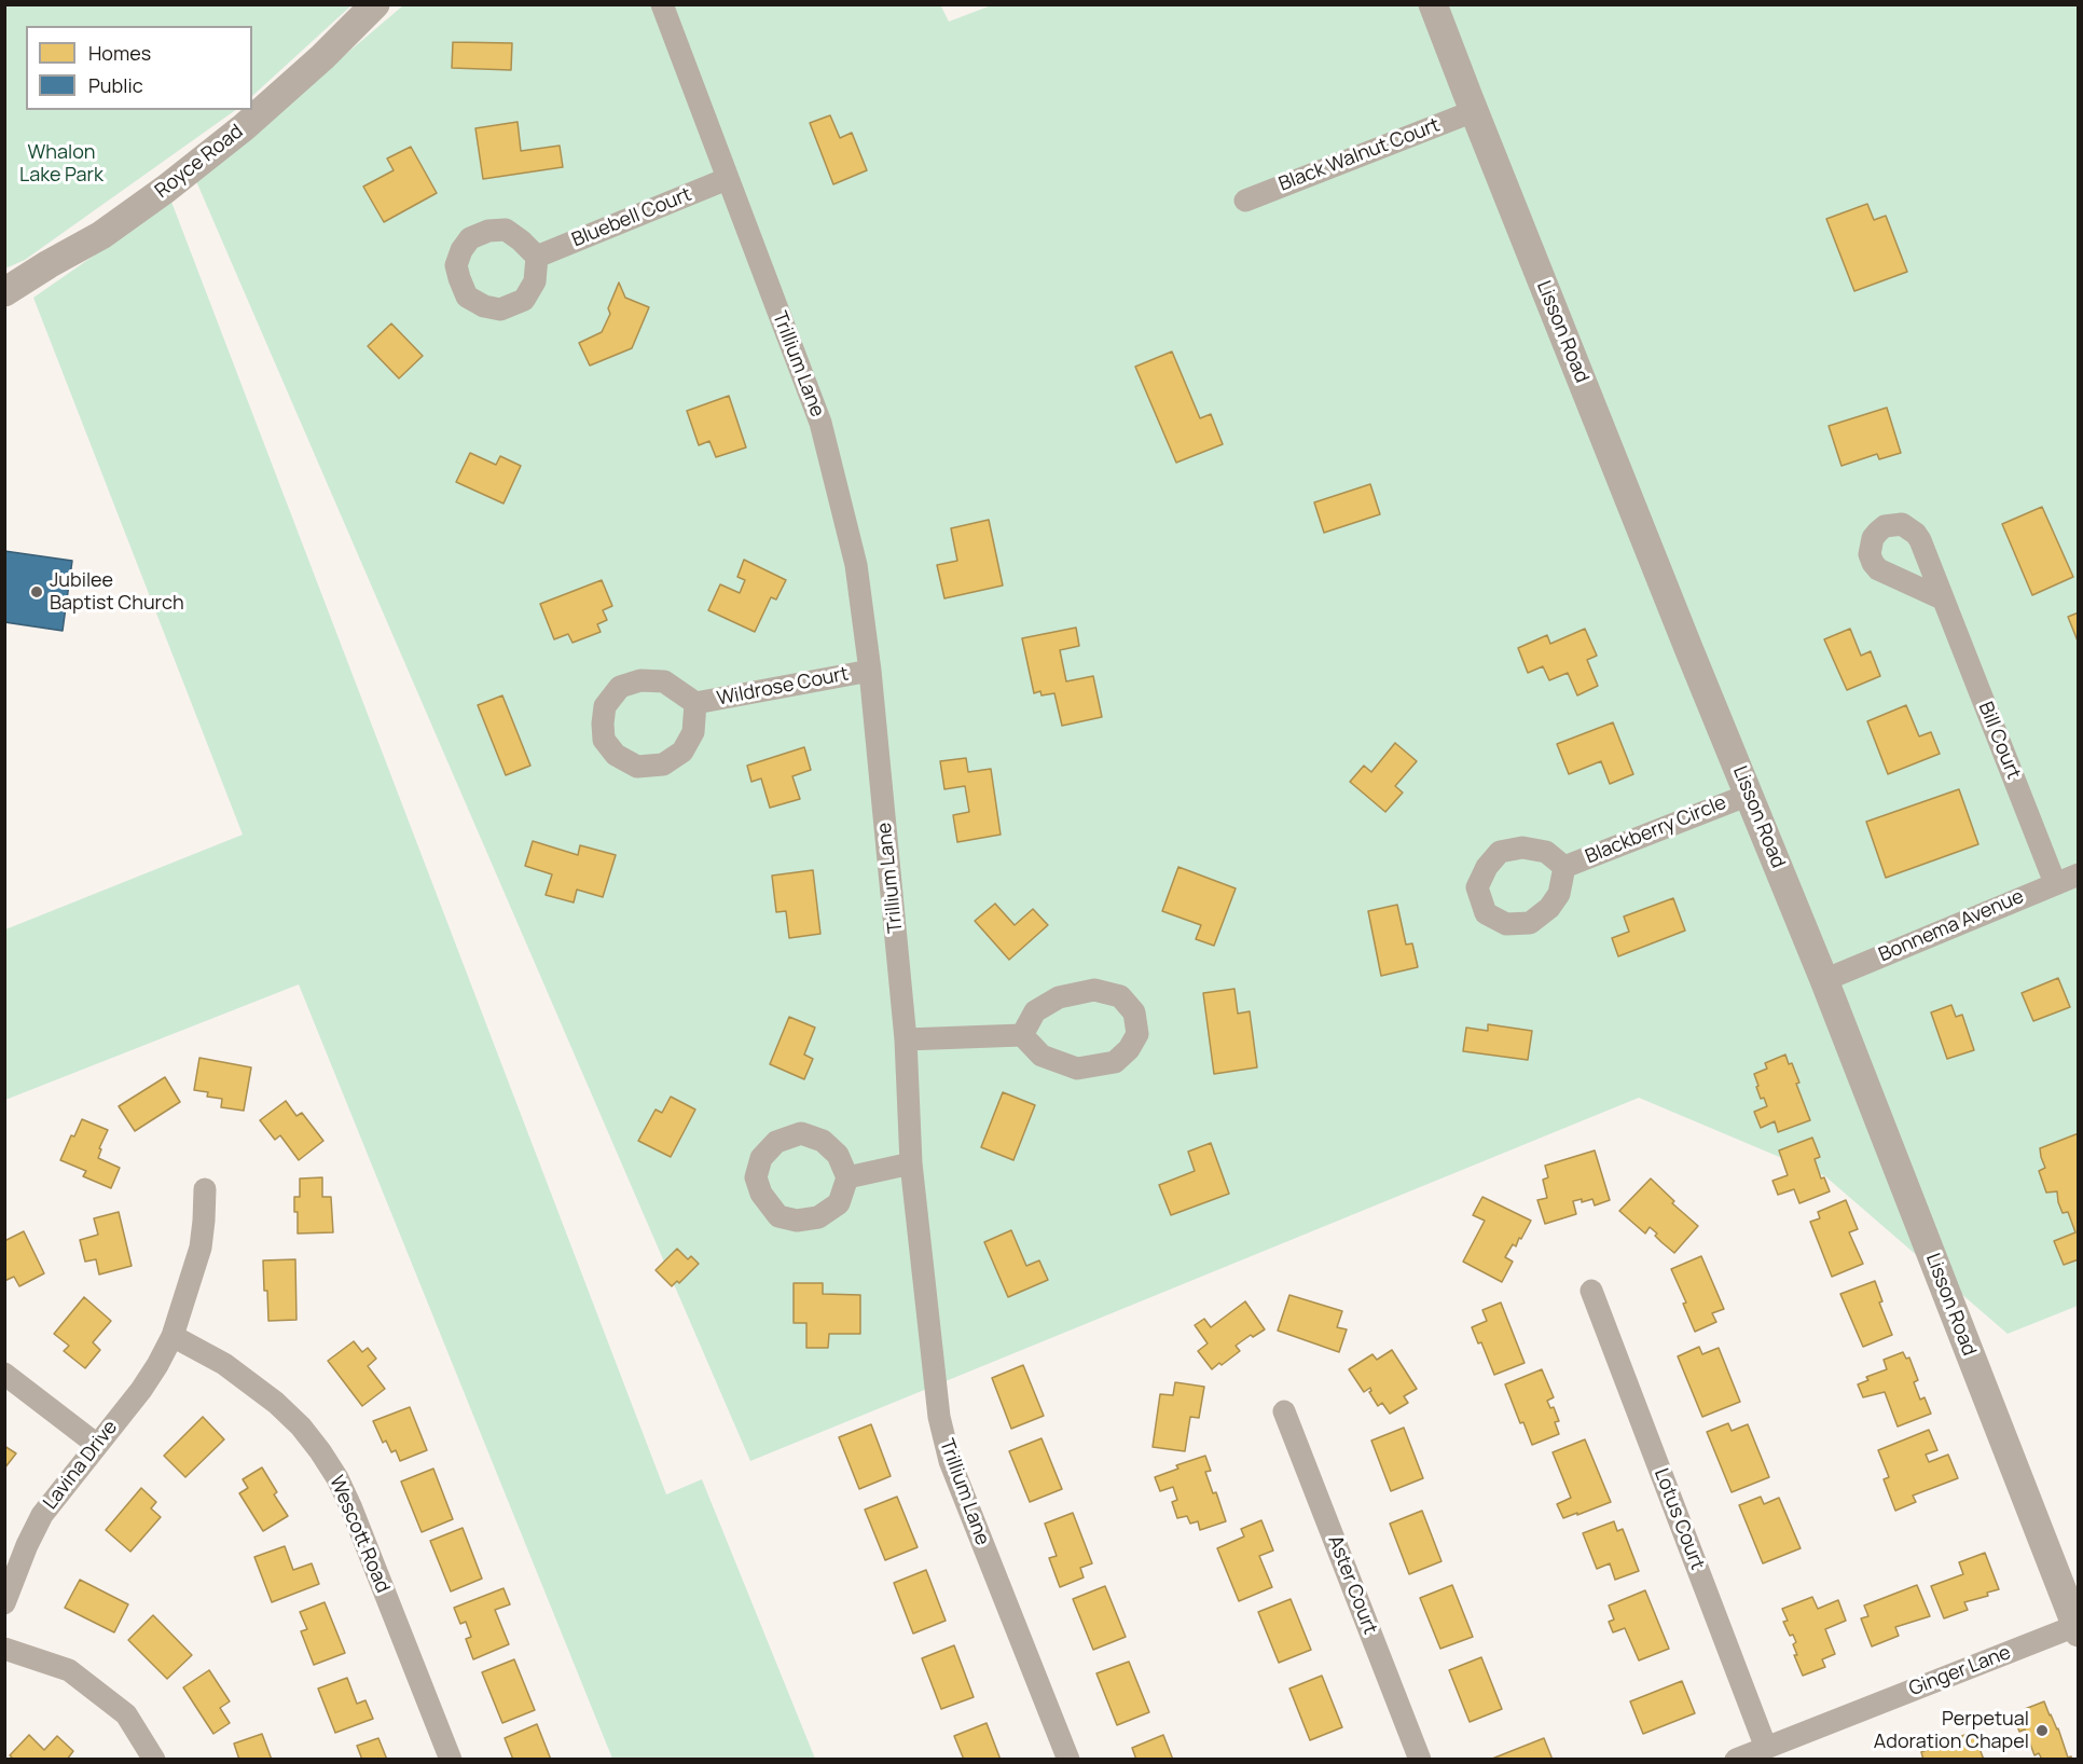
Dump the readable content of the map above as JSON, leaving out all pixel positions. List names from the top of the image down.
{
  "streets": {
    "street": [
      "Black Walnut Court",
      "Royce Road",
      "Bluebell Court",
      "Lisson Road",
      "Trillium Lane",
      "Wildrose Court",
      "Bill Court",
      "Blackberry Circle",
      "Bonnema Avenue",
      "Lavina Drive",
      "Lotus Court",
      "Wescott Road",
      "Aster Court",
      "Ginger Lane"
    ]
  },
  "crossings": [
    ["Black Walnut Court", "Lisson Road"],
    ["Bluebell Court", "Trillium Lane"],
    ["Lisson Road", "Blackberry Circle"],
    ["Lisson Road", "Bonnema Avenue"],
    ["Lisson Road", "Ginger Lane"],
    ["Trillium Lane", "Wildrose Court"],
    ["Bill Court", "Bonnema Avenue"],
    ["Lavina Drive", "Wescott Road"],
    ["Lotus Court", "Ginger Lane"]
  ],
  "parks": ["Whalon Lake Park"],
  "places": ["Jubilee Baptist Church", "Perpetual Adoration Chapel"],
  "legend": ["Homes", "Public"]
}
